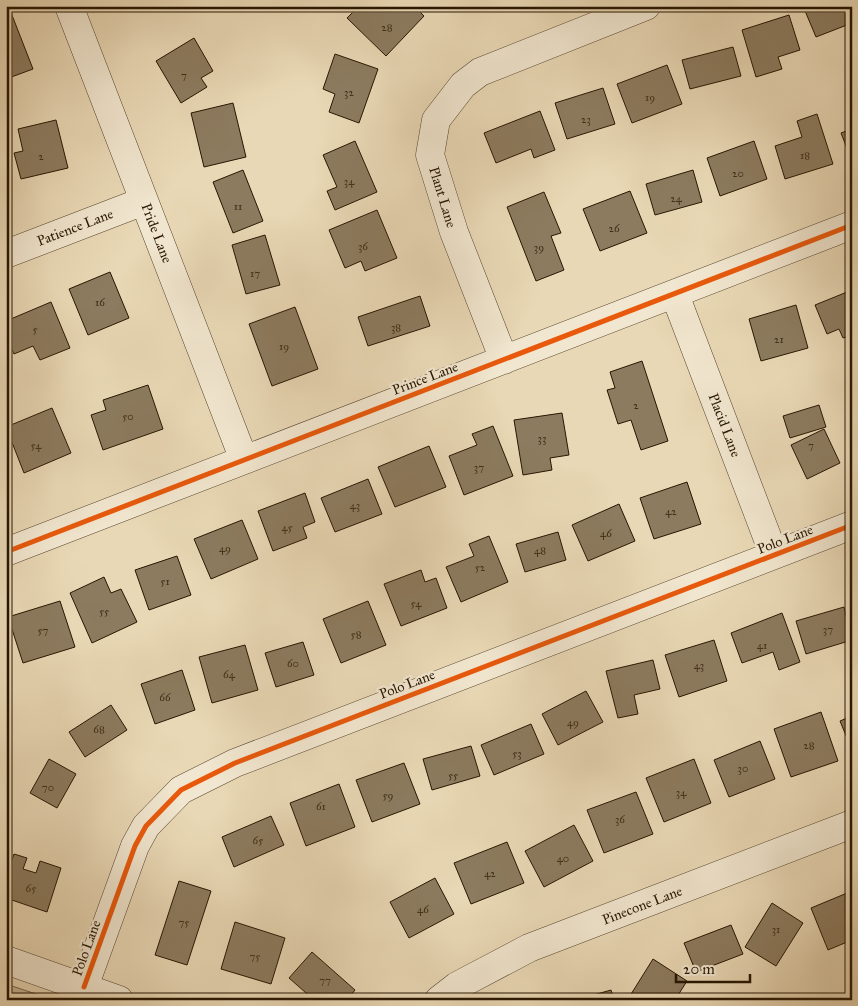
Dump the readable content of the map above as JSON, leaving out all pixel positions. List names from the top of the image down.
{
  "streets": {
    "street": [
      "Plant Lane",
      "Patience Lane",
      "Pride Lane",
      "Prince Lane",
      "Placid Lane",
      "Polo Lane",
      "Pinecone Lane"
    ]
  },
  "crossings": [
    ["Plant Lane", "Prince Lane"],
    ["Patience Lane", "Pride Lane"],
    ["Pride Lane", "Prince Lane"],
    ["Prince Lane", "Placid Lane"],
    ["Placid Lane", "Polo Lane"]
  ],
  "house_numbers": [
    "28",
    "7",
    "32",
    "19",
    "23",
    "18",
    "2",
    "20",
    "34",
    "24",
    "11",
    "26",
    "36",
    "39",
    "17",
    "16",
    "38",
    "5",
    "21",
    "19",
    "2",
    "50",
    "33",
    "54",
    "7",
    "37",
    "43",
    "42",
    "45",
    "46",
    "49",
    "48",
    "52",
    "51",
    "54",
    "55",
    "37",
    "57",
    "58",
    "41",
    "60",
    "43",
    "64",
    "66",
    "49",
    "68",
    "28",
    "53",
    "30",
    "55",
    "70",
    "34",
    "59",
    "61",
    "36",
    "65",
    "40",
    "42",
    "65",
    "46",
    "75",
    "31",
    "75",
    "77"
  ],
  "scale_bar": "20 m"
}
